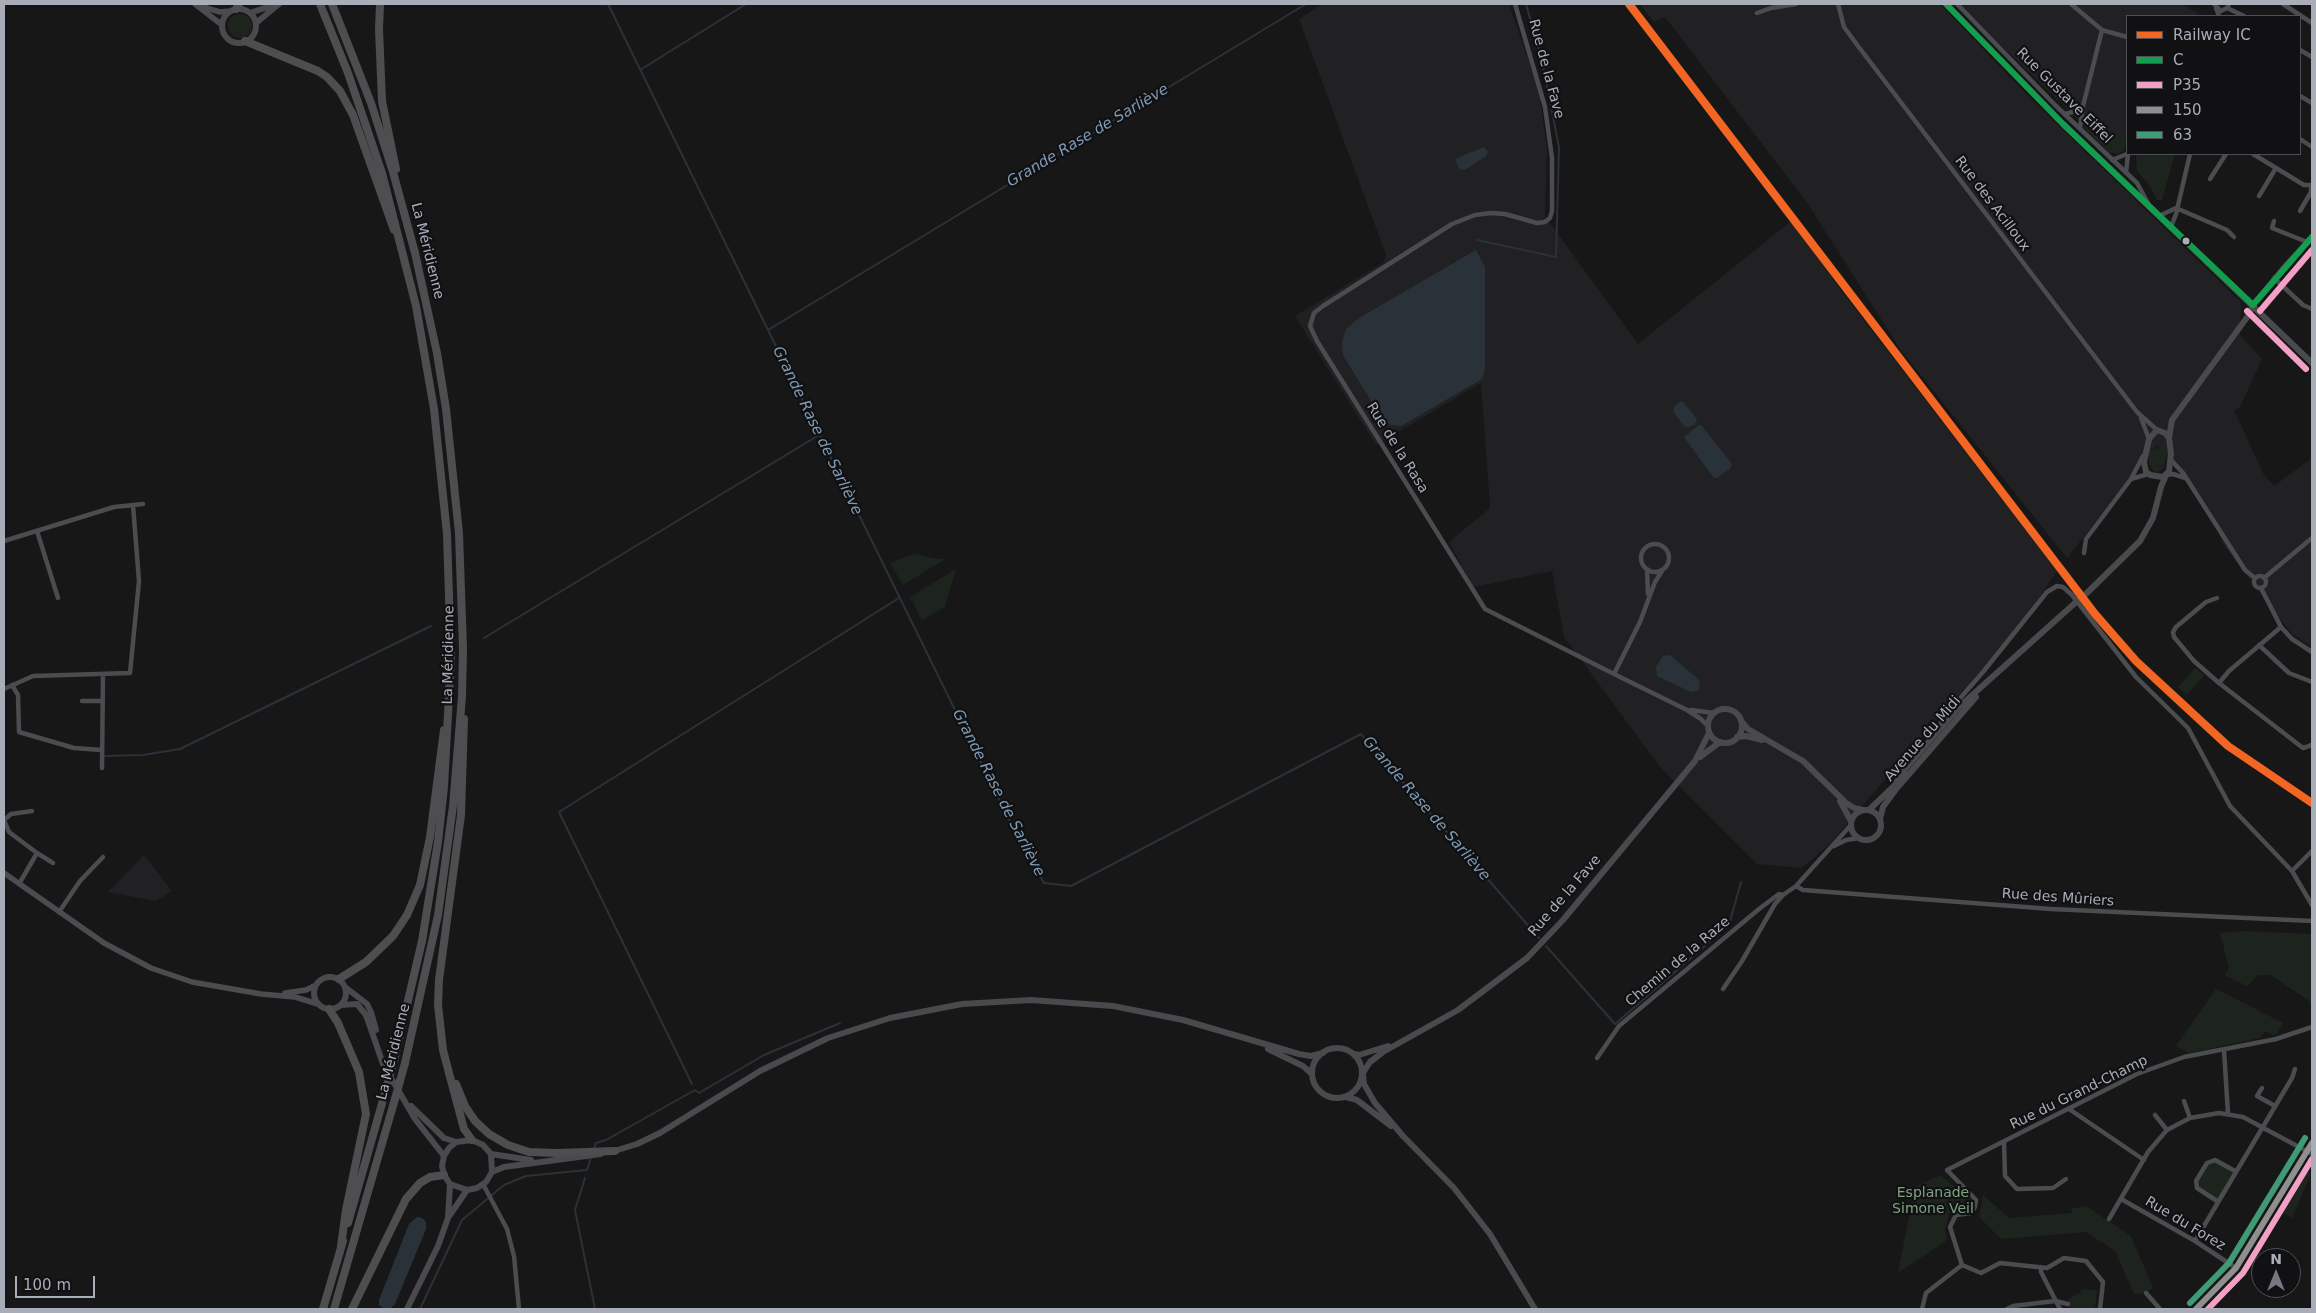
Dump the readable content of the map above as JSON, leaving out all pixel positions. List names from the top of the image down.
{
  "streets": {
    "highway": ["La Méridienne"],
    "main road": ["Rue de la Fave", "Avenue du Midi"],
    "street": [
      "Rue Gustave Eiffel",
      "Rue des Acilloux",
      "Rue de la Rasa",
      "Rue des Mûriers",
      "Chemin de la Raze",
      "Rue du Grand-Champ",
      "Rue du Forez"
    ]
  },
  "crossings": [
    ["Rue de la Fave", "Rue de la Rasa"],
    ["Rue des Mûriers", "Chemin de la Raze"]
  ],
  "water": ["Grande Rase de Sarliève"],
  "parks": ["Esplanade Simone Veil"],
  "lines": [
    "rail line IC",
    "transit line C",
    "transit line P35",
    "transit line 63",
    "transit line 150"
  ],
  "legend": [
    "Railway IC",
    "C",
    "P35",
    "150",
    "63"
  ],
  "scale_bar": "100 m",
  "north": "top"
}
